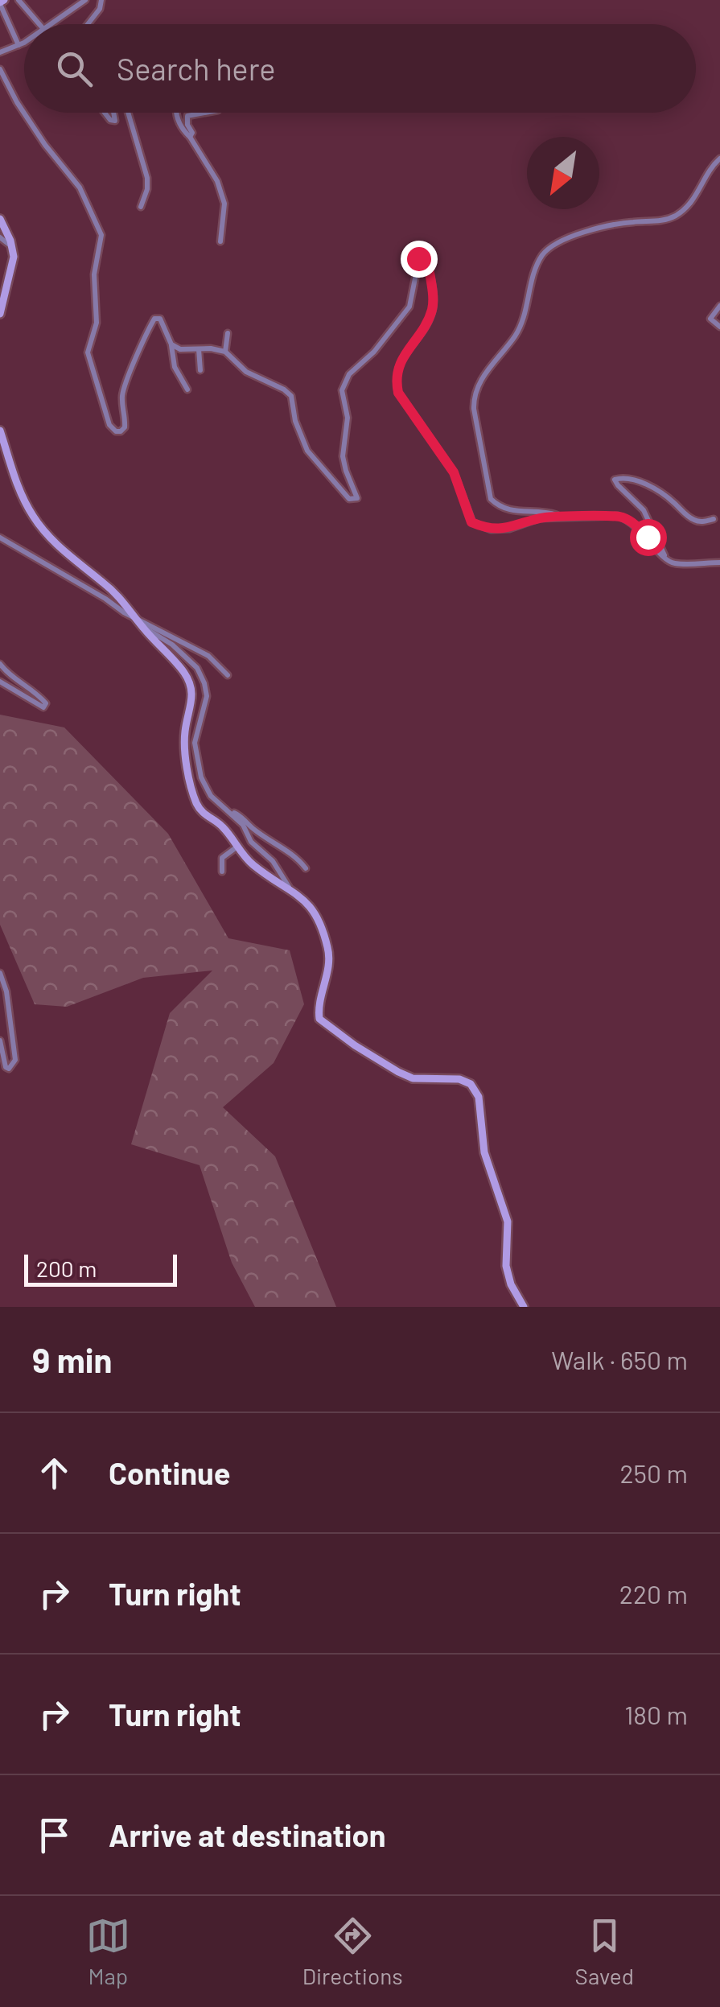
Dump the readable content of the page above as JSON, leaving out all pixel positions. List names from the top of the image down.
{
  "scale_bar": "200 m",
  "north": "bottom left",
  "page": {
    "search": "Search here",
    "scale": "200 m",
    "heading": ["9 min", "Walk · 650 m"],
    "list": [
      ["Continue", "250 m"],
      ["Turn right", "220 m"],
      ["Turn right", "180 m"],
      "Arrive at destination"
    ],
    "nav": ["Map", "Directions", "Saved"]
  }
}
